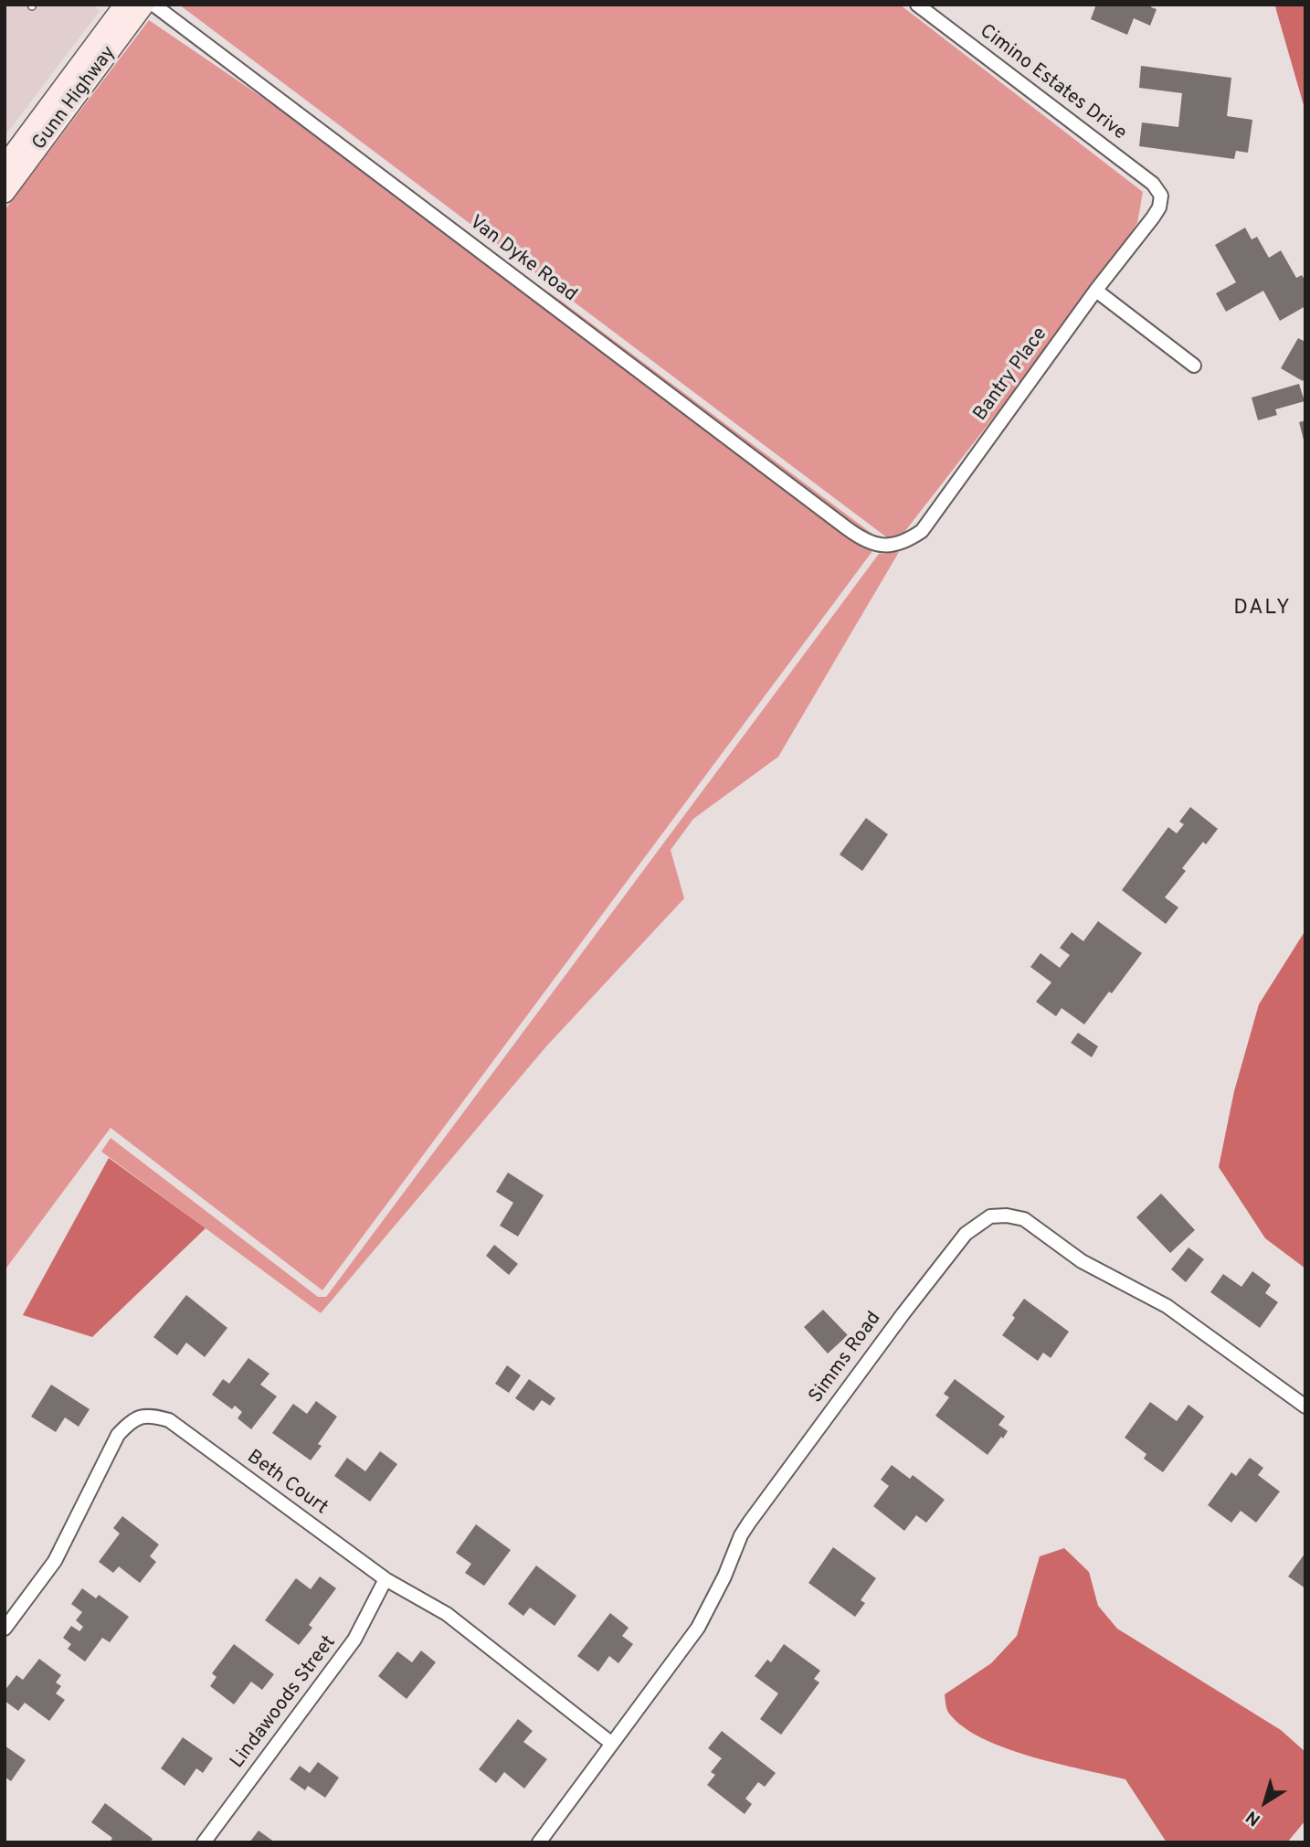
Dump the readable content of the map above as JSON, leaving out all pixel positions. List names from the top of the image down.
{
  "streets": {
    "main road": ["Gunn Highway"],
    "street": [
      "Cimino Estates Drive",
      "Van Dyke Road",
      "Bantry Place",
      "Simms Road",
      "Beth Court",
      "Lindawoods Street"
    ]
  },
  "crossings": [
    ["Cimino Estates Drive", "Bantry Place"],
    ["Van Dyke Road", "Bantry Place"],
    ["Simms Road", "Beth Court"],
    ["Beth Court", "Lindawoods Street"]
  ],
  "districts": ["DALY"],
  "north": "bottom left"
}
